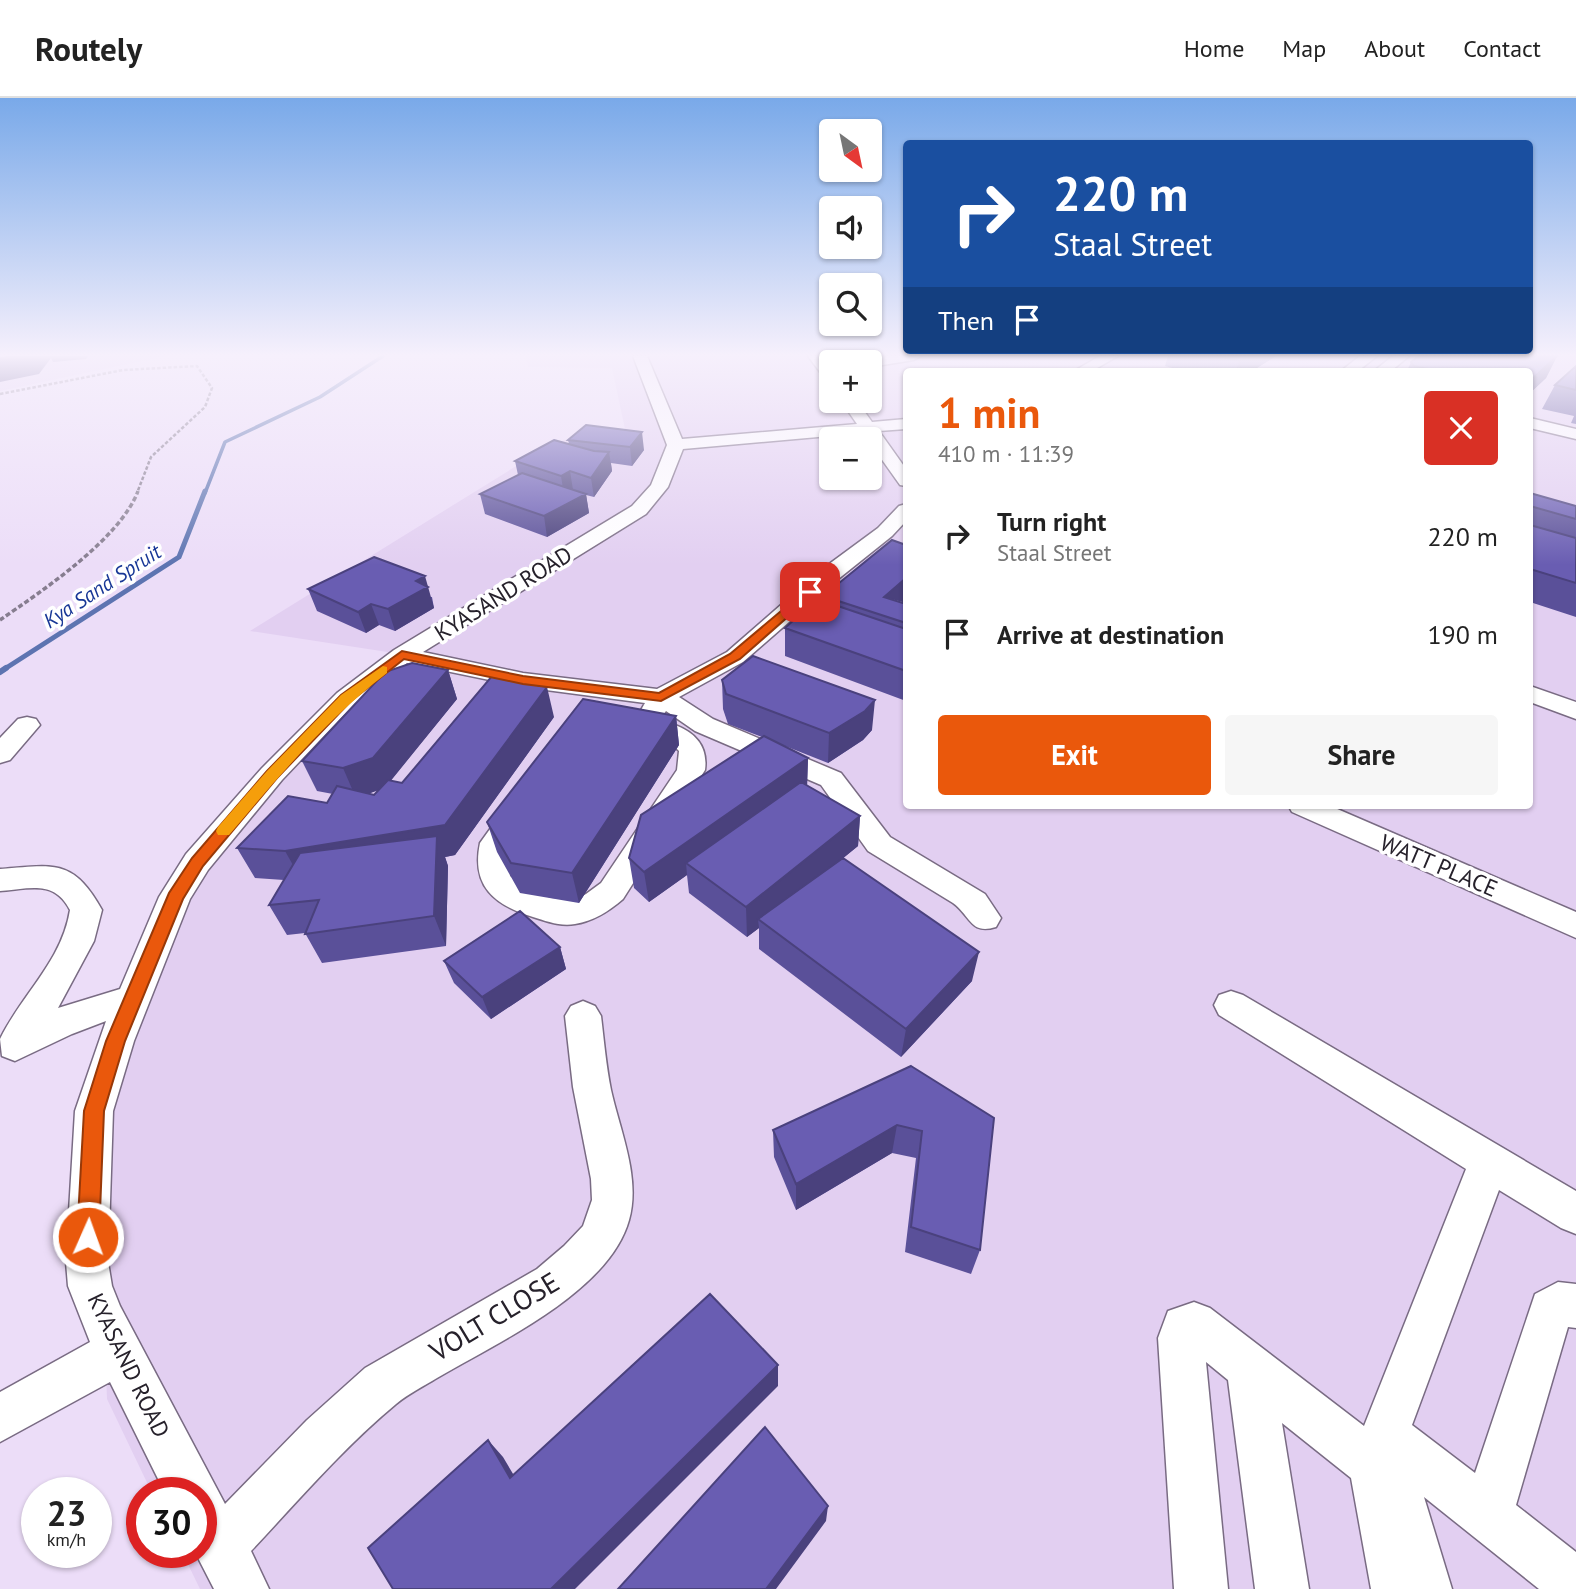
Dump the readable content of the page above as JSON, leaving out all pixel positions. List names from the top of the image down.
{
  "streets": {
    "street": ["KYASAND ROAD", "WATT PLACE", "VOLT CLOSE"]
  },
  "water": ["Kya Sand Spruit"],
  "north": "bottom right",
  "page": {
    "header": "Routely",
    "nav": [
      "Home",
      "Map",
      "About",
      "Contact"
    ],
    "map_buttons": ["+", "−"],
    "turn": ["220 m", "Staal Street"],
    "then": "Then",
    "heading": ["1 min", "410 m · 11:39"],
    "list": [
      {
        "name": "Turn right",
        "note": "Staal Street",
        "value": "220 m"
      },
      {
        "name": "Arrive at destination",
        "value": "190 m"
      }
    ],
    "buttons": ["Exit", "Share"],
    "speed": "23 km/h",
    "limit": "30"
  }
}
